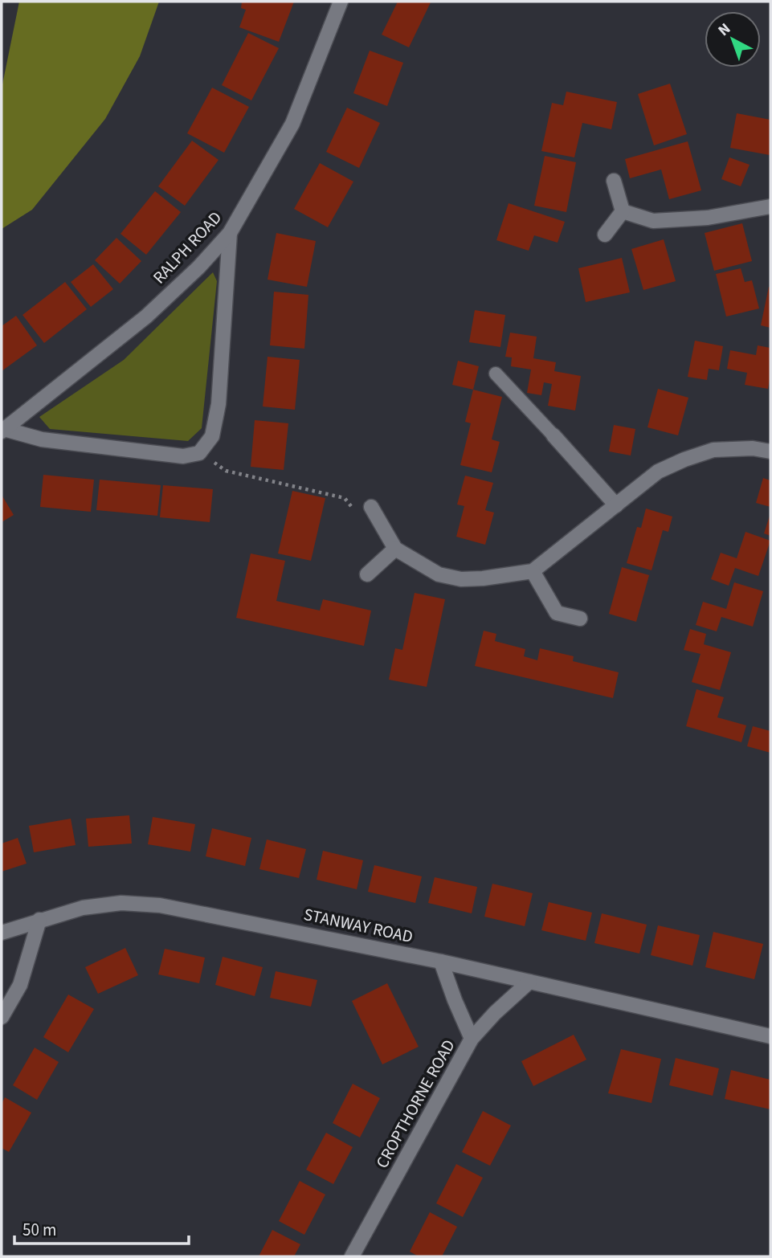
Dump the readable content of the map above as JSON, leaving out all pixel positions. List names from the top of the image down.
{
  "streets": {
    "street": ["RALPH ROAD", "STANWAY ROAD", "CROPTHORNE ROAD"]
  },
  "crossings": [
    ["STANWAY ROAD", "CROPTHORNE ROAD"]
  ],
  "scale_bar": "50 m",
  "north": "top left"
}
